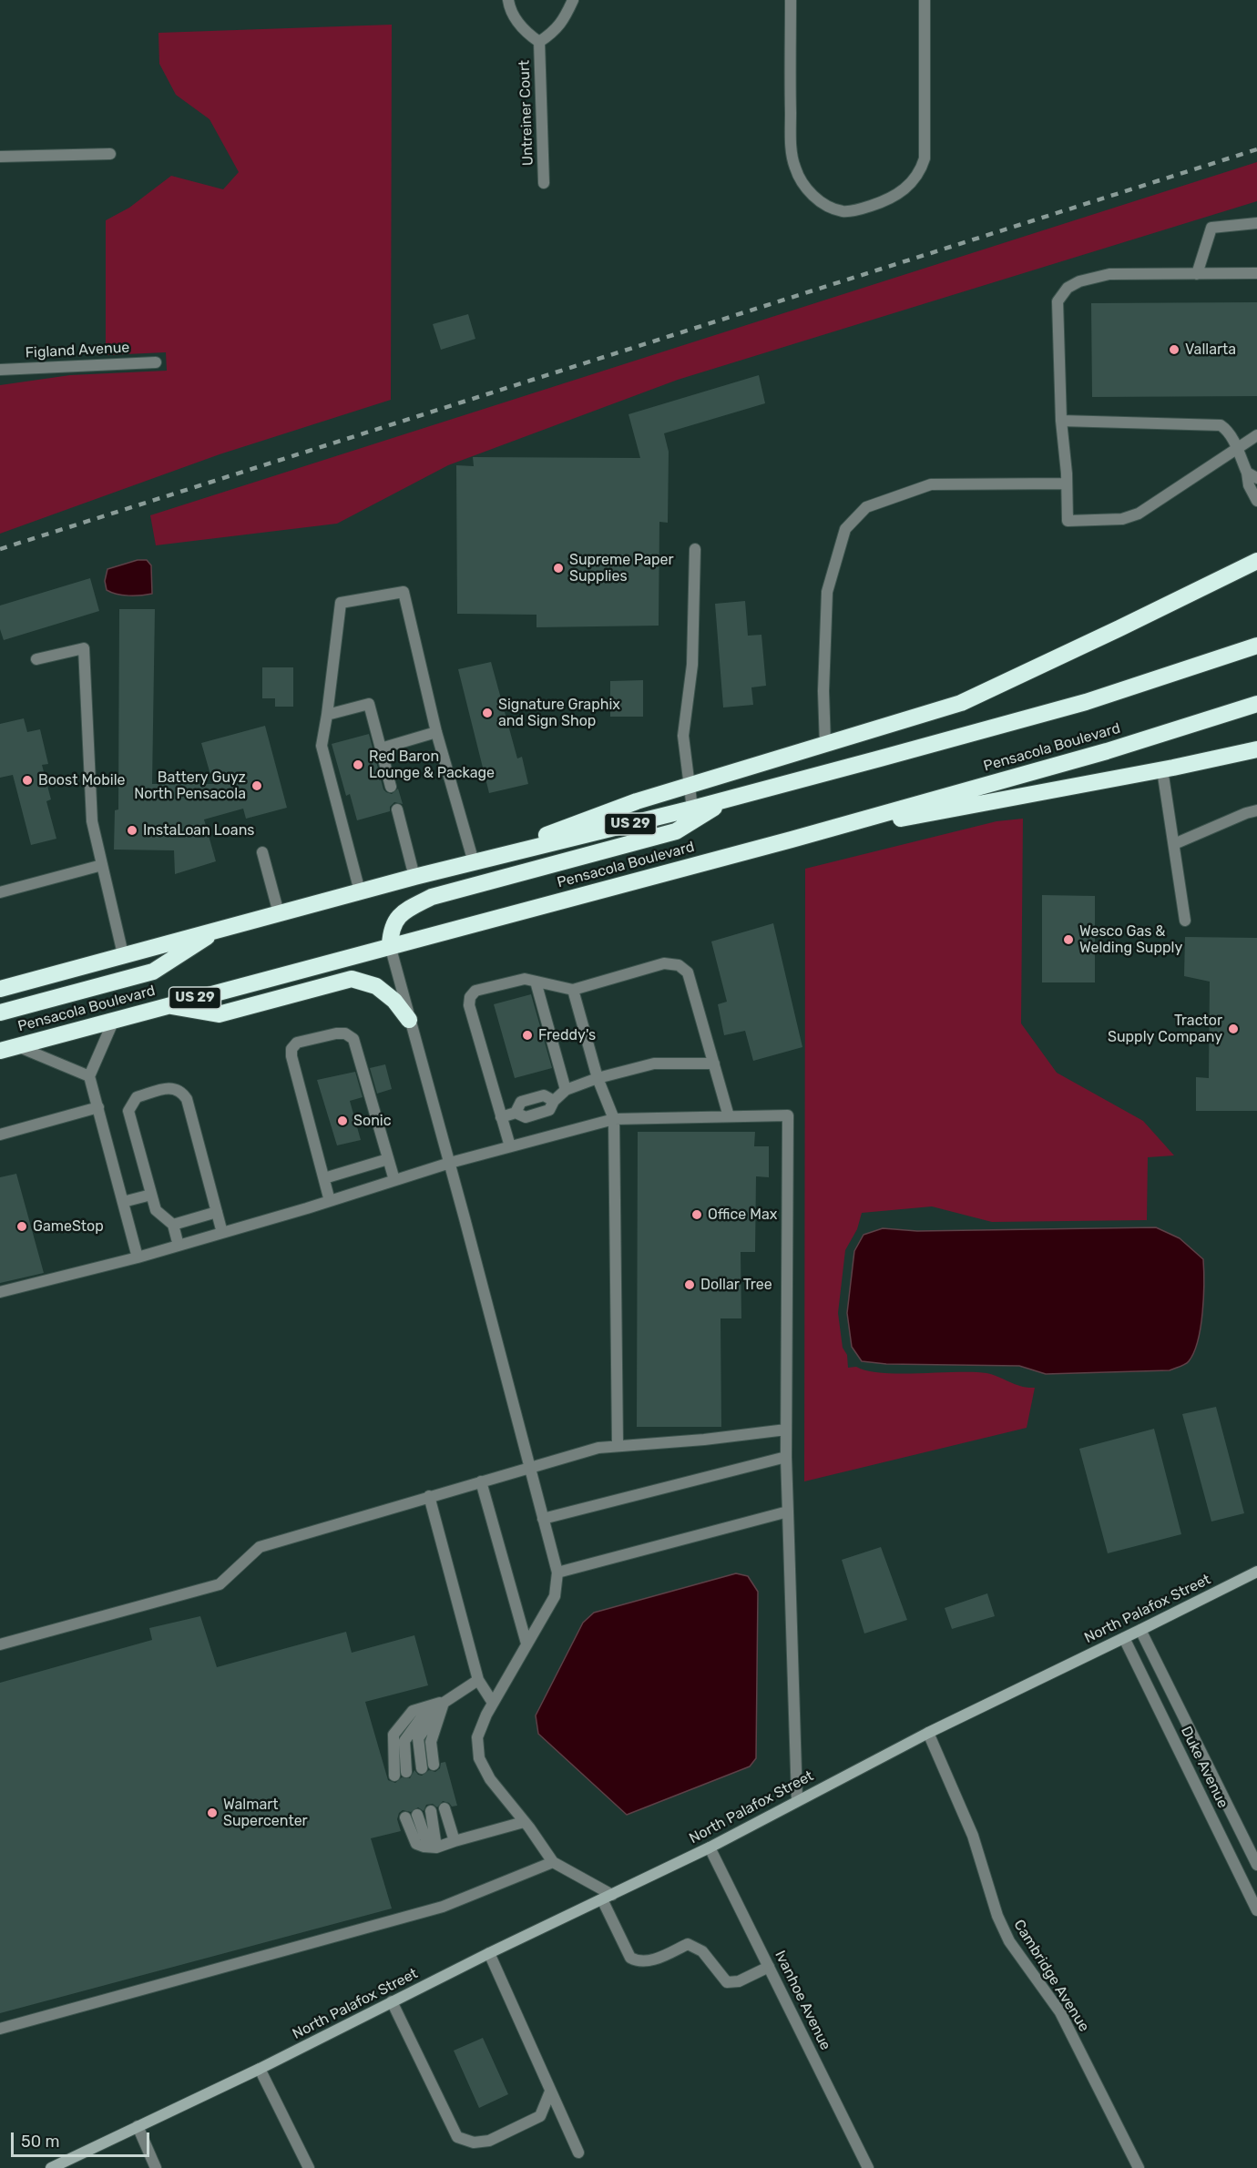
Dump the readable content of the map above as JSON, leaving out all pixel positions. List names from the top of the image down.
{
  "streets": {
    "highway": ["Pensacola Boulevard", "US 29"],
    "main road": ["North Palafox Street"],
    "street": [
      "Untreiner Court",
      "Figland Avenue",
      "Duke Avenue",
      "Cambridge Avenue",
      "Ivanhoe Avenue"
    ]
  },
  "crossings": [
    ["North Palafox Street", "Duke Avenue"],
    ["North Palafox Street", "Cambridge Avenue"],
    ["North Palafox Street", "Ivanhoe Avenue"]
  ],
  "places": [
    "Vallarta",
    "Supreme Paper Supplies",
    "Signature Graphix and Sign Shop",
    "Red Baron Lounge & Package",
    "Boost Mobile",
    "Battery Guyz North Pensacola",
    "InstaLoan Loans",
    "Wesco Gas & Welding Supply",
    "Tractor Supply Company",
    "Freddy's",
    "Sonic",
    "Office Max",
    "GameStop",
    "Dollar Tree",
    "Walmart Supercenter"
  ],
  "scale_bar": "50 m"
}
